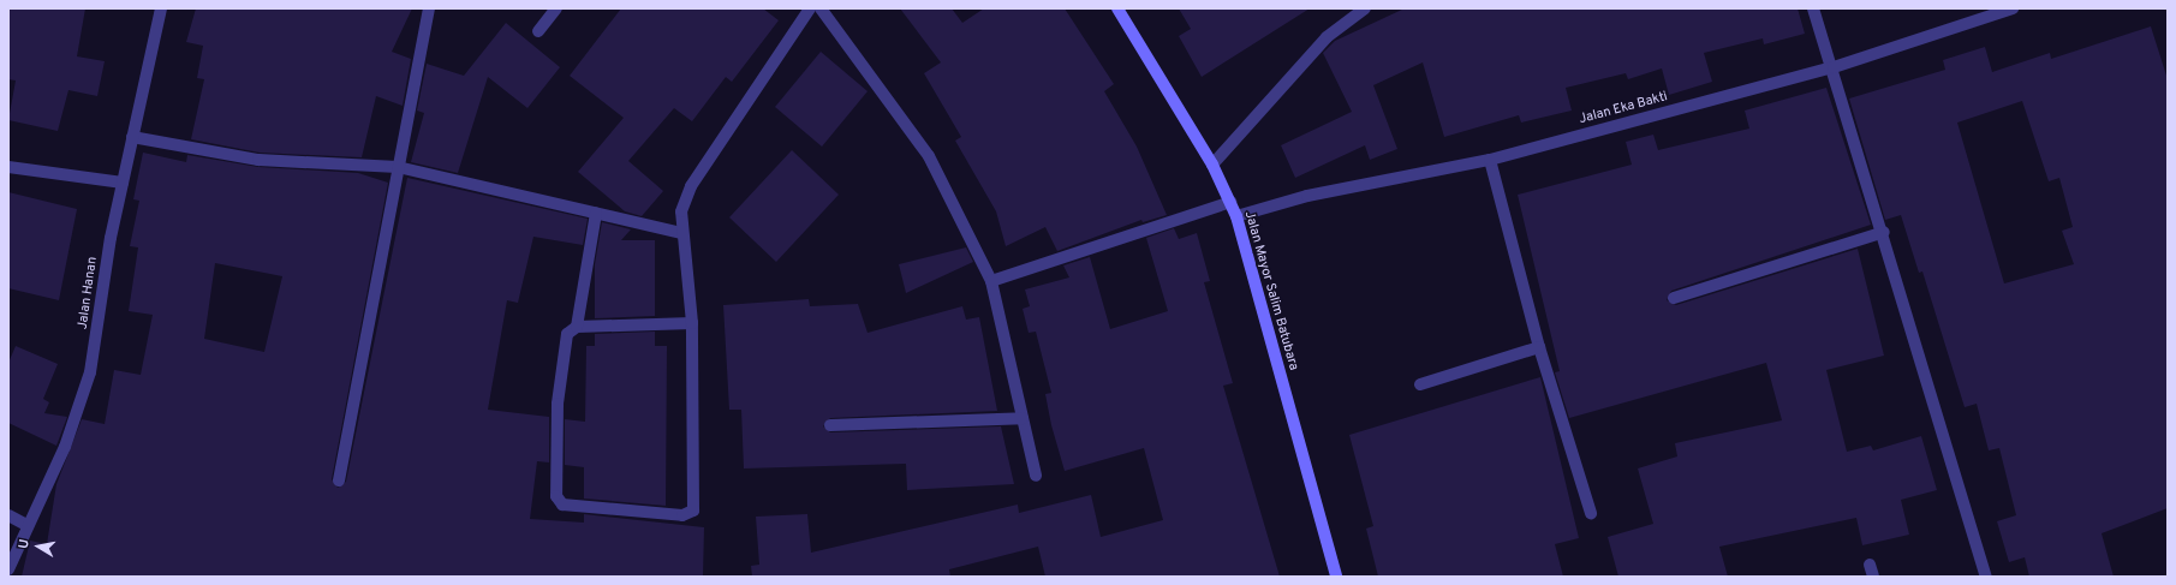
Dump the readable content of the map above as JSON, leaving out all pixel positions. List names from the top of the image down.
{
  "streets": {
    "street": ["Jalan Eka Bakti", "Jalan Mayor Salim Batubara", "Jalan Hanan"]
  },
  "crossings": [
    ["Jalan Eka Bakti", "Jalan Mayor Salim Batubara"]
  ],
  "north": "left"
}
